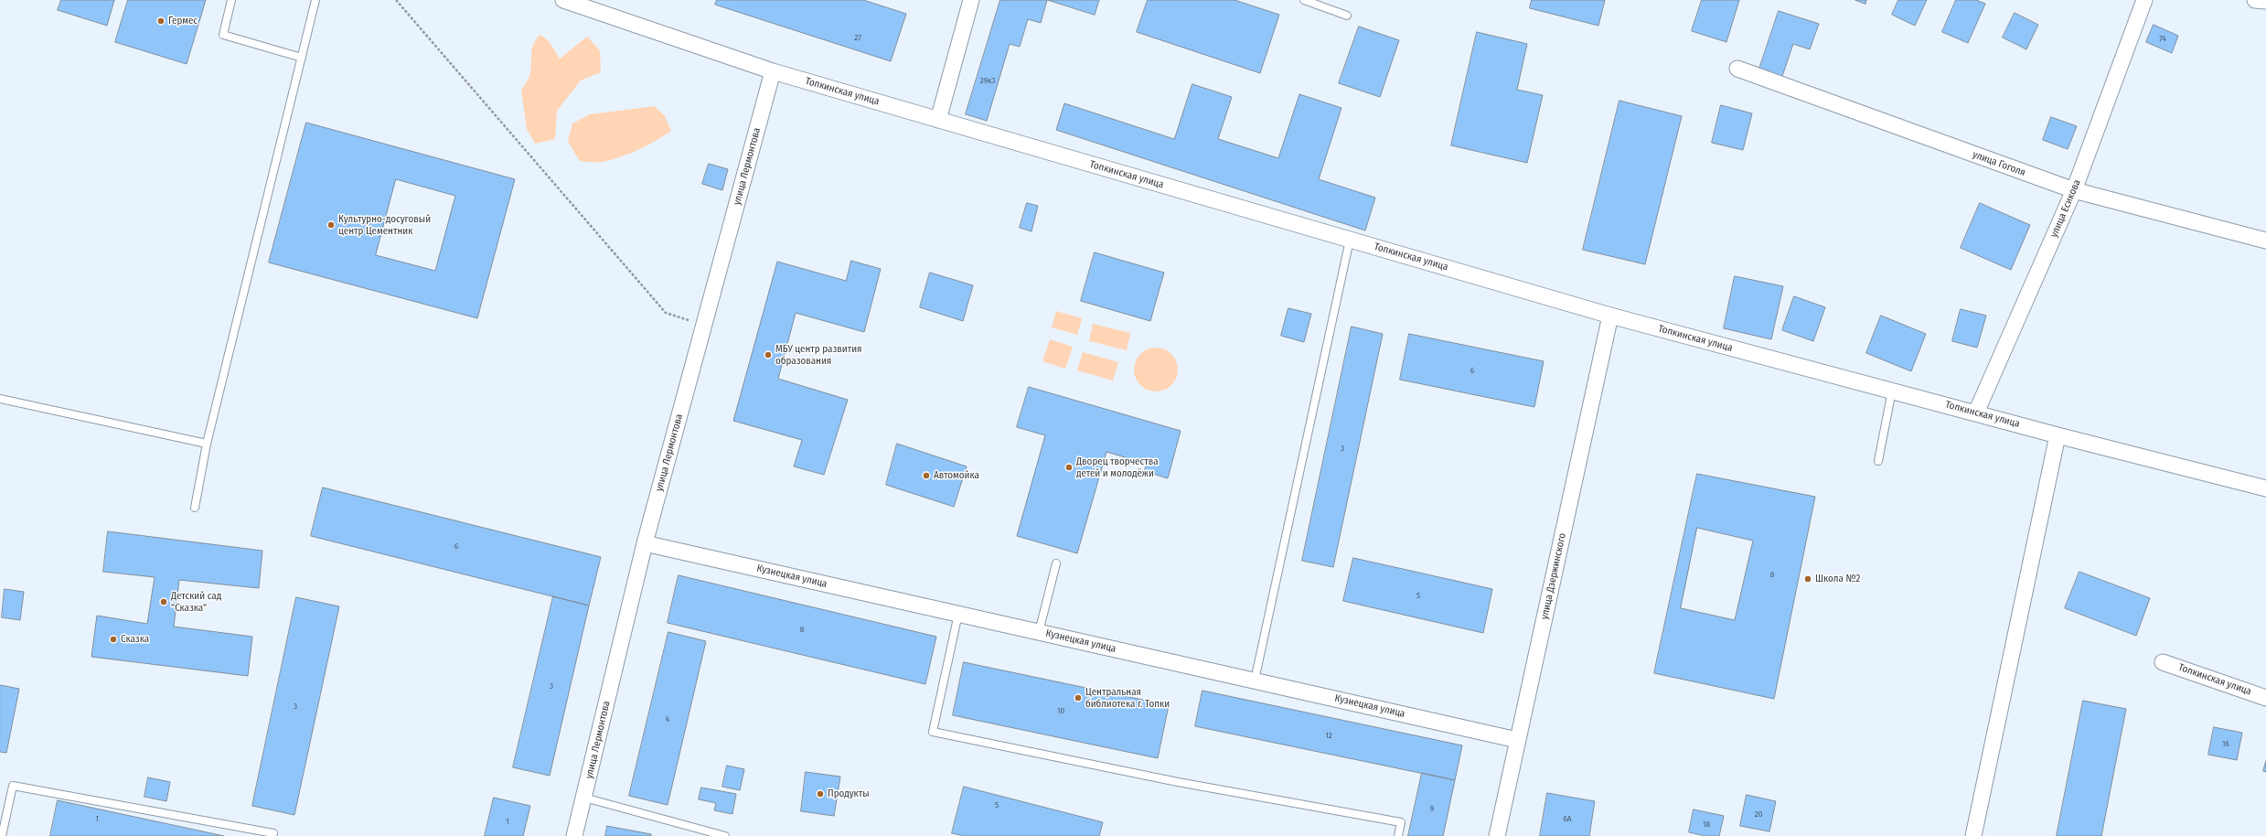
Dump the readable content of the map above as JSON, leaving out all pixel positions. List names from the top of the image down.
{
  "streets": {
    "street": [
      "Топкинская улица",
      "улица Гоголя",
      "улица Лермонтова",
      "улица Есикова",
      "Кузнецкая улица",
      "улица Дзержинского"
    ]
  },
  "crossings": [
    ["Топкинская улица", "улица Лермонтова"],
    ["Топкинская улица", "улица Есикова"],
    ["Топкинская улица", "улица Дзержинского"],
    ["улица Гоголя", "улица Есикова"],
    ["улица Лермонтова", "Кузнецкая улица"],
    ["Кузнецкая улица", "улица Дзержинского"]
  ],
  "places": [
    "Гермес",
    "Культурно-досуговый центр Цементник",
    "МБУ центр развития образования",
    "Дворец творчества детей и молодёжи",
    "Автомойка",
    "Школа №2",
    "Детский сад \"Сказка\"",
    "Сказка",
    "Центральная библиотека г. Топки",
    "Продукты"
  ],
  "house_numbers": [
    "27",
    "74",
    "29к3",
    "6",
    "3",
    "6",
    "8",
    "5",
    "8",
    "3",
    "3",
    "10",
    "4",
    "12",
    "16",
    "5",
    "9",
    "20",
    "1",
    "6А",
    "1",
    "18"
  ]
}
